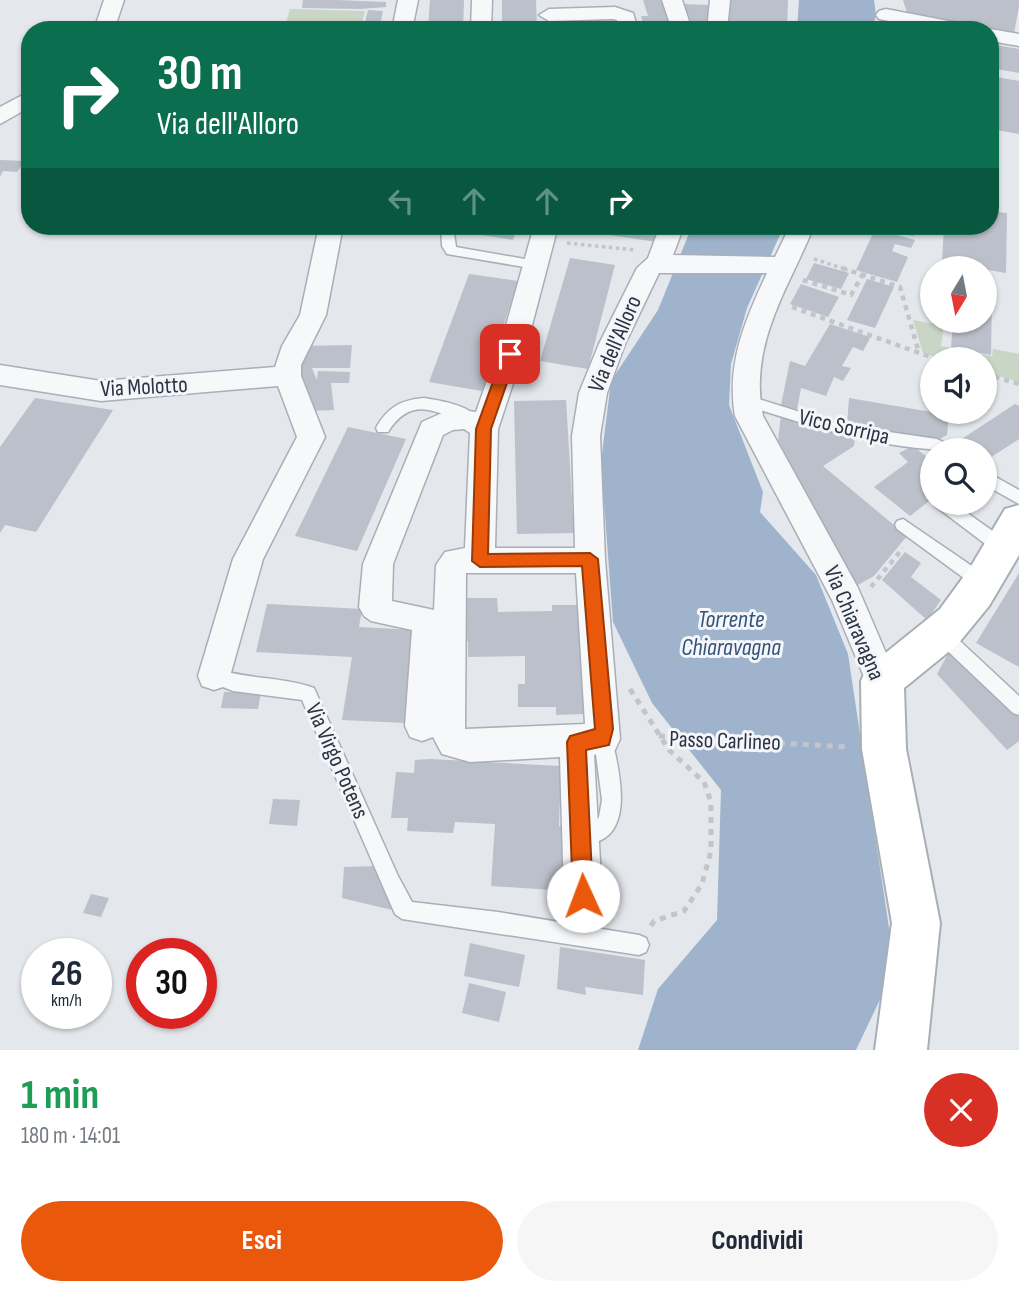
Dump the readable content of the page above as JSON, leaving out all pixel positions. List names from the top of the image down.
{
  "streets": {
    "street": [
      "Via dell'Alloro",
      "Via Molotto",
      "Via Chiaravagna",
      "Via Virgo Potens"
    ],
    "lane": ["Vico Sorripa"],
    "path": ["Passo Carlineo"]
  },
  "crossings": [
    ["Via Molotto", "Via Virgo Potens"],
    ["Vico Sorripa", "Via Chiaravagna"],
    ["Via Chiaravagna", "Passo Carlineo"],
    ["Passo Carlineo", "Via Virgo Potens"]
  ],
  "water": ["Torrente Chiaravagna"],
  "north": "bottom",
  "page": {
    "turn": ["30 m", "Via dell'Alloro"],
    "speed": "26 km/h",
    "limit": "30",
    "heading": ["1 min", "180 m · 14:01"],
    "buttons": ["Esci", "Condividi"]
  }
}
